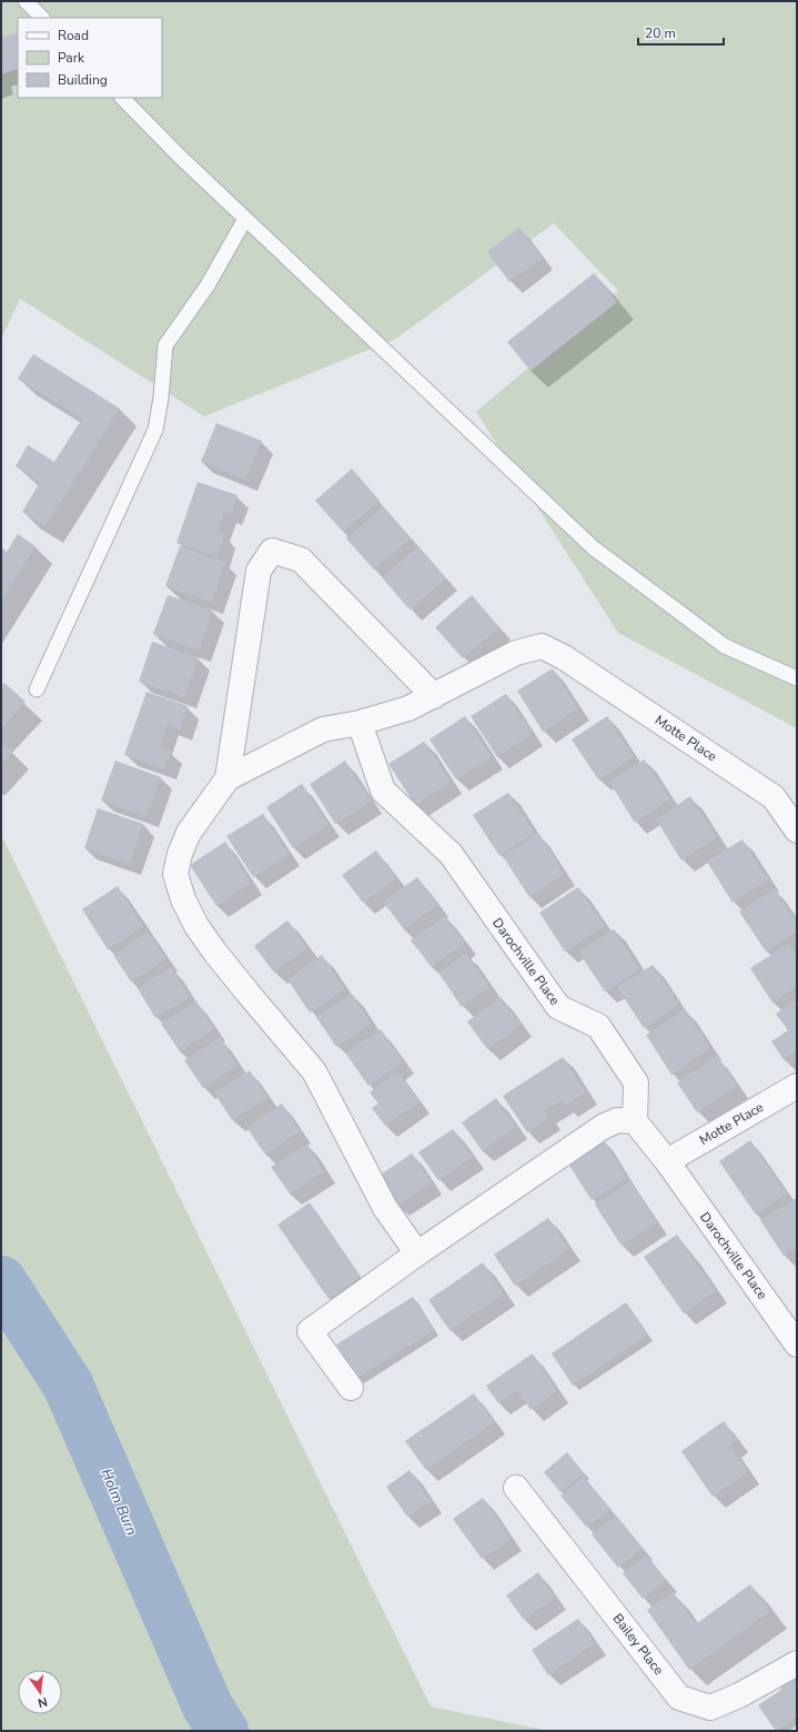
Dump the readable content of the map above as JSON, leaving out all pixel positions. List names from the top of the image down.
{
  "streets": {
    "street": ["Motte Place", "Darochville Place", "Bailey Place"]
  },
  "crossings": [
    ["Motte Place", "Darochville Place"]
  ],
  "water": ["Holm Burn"],
  "legend": ["Road", "Park", "Building"],
  "scale_bar": "20 m",
  "north": "bottom"
}
